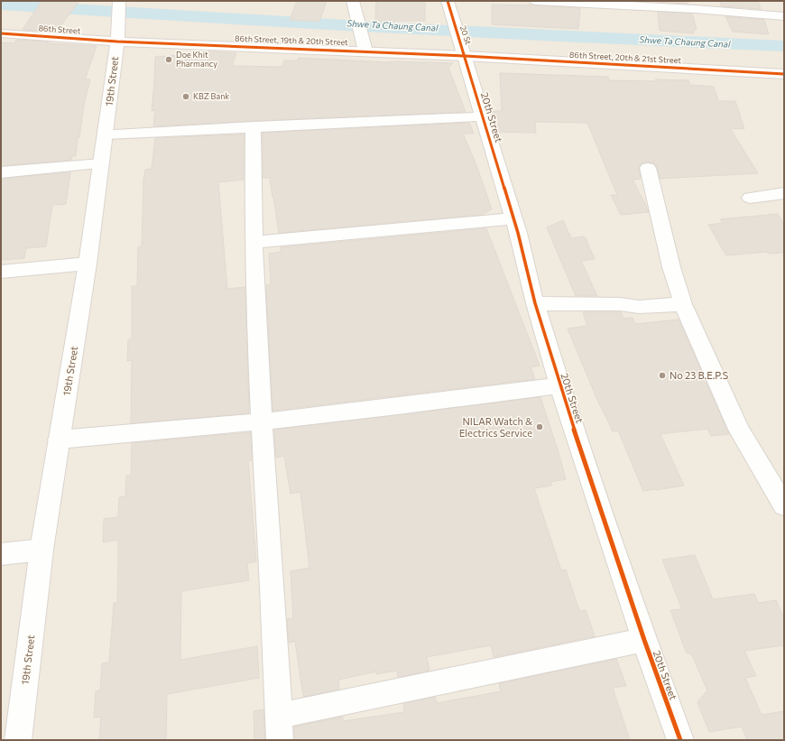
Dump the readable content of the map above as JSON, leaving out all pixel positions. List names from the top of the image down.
{
  "streets": {
    "street": [
      "86th Street",
      "20 St",
      "86th Street, 19th & 20th Street",
      "86th Street, 20th & 21st Street",
      "19th Street",
      "20th Street"
    ]
  },
  "crossings": [
    ["86th Street", "86th Street, 19th & 20th Street"],
    ["86th Street", "19th Street"],
    ["20 St", "86th Street, 19th & 20th Street"],
    ["20 St", "86th Street, 20th & 21st Street"],
    ["20 St", "20th Street"],
    ["86th Street, 19th & 20th Street", "86th Street, 20th & 21st Street"],
    ["86th Street, 19th & 20th Street", "19th Street"],
    ["86th Street, 19th & 20th Street", "20th Street"],
    ["86th Street, 20th & 21st Street", "20th Street"]
  ],
  "water": ["Shwe Ta Chaung Canal"],
  "places": [
    "Doe Khit Pharmancy",
    "KBZ Bank",
    "No 23 B.E.P.S",
    "NILAR Watch & Electrics Service"
  ]
}
